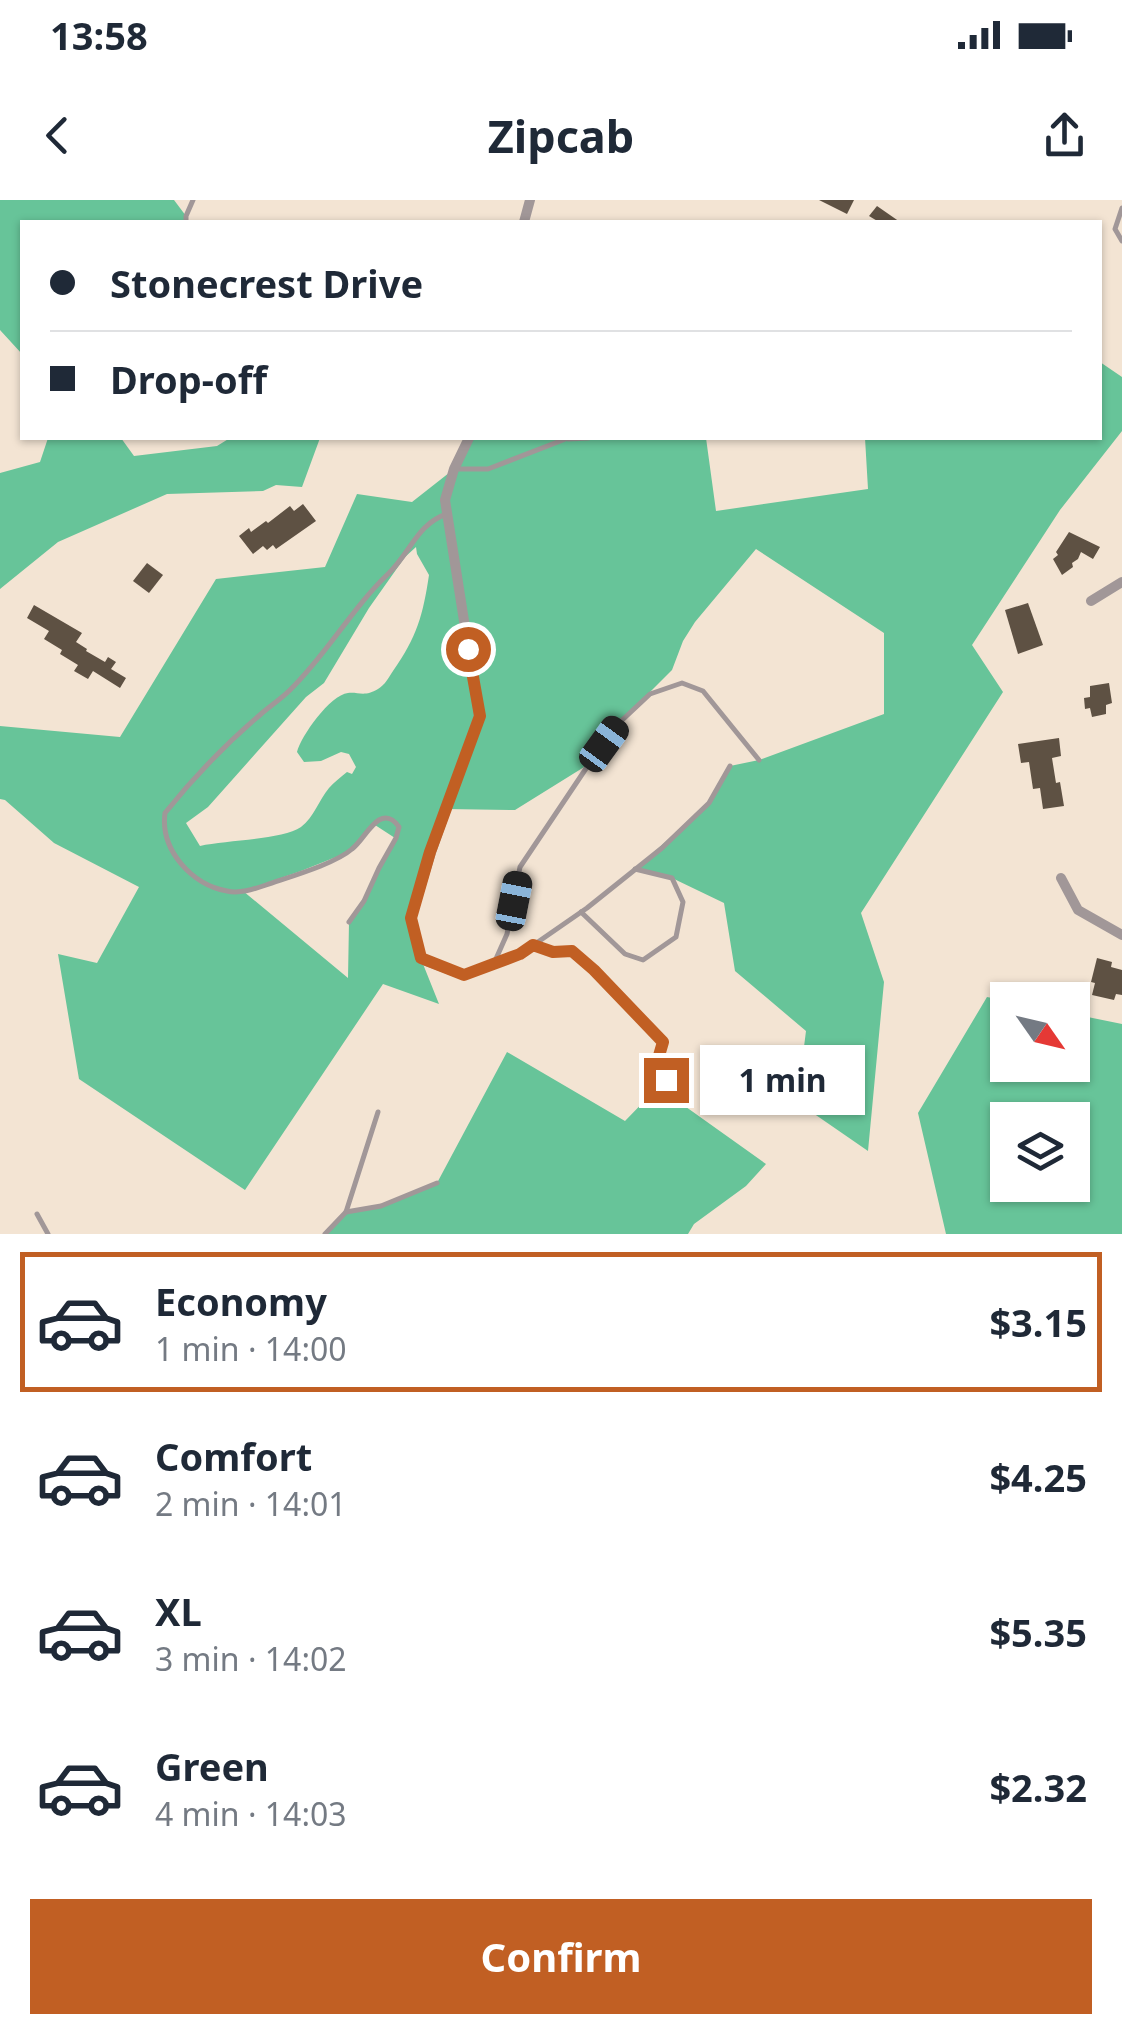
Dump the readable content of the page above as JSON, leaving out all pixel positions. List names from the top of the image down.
{
  "north": "bottom right",
  "page": {
    "status": "13:58",
    "header": "Zipcab",
    "banner": ["Stonecrest Drive", "Drop-off"],
    "bubble": "1 min",
    "list": [
      {
        "name": "Economy",
        "note": "1 min · 14:00",
        "value": "$3.15"
      },
      {
        "name": "Comfort",
        "note": "2 min · 14:01",
        "value": "$4.25"
      },
      {
        "name": "XL",
        "note": "3 min · 14:02",
        "value": "$5.35"
      },
      {
        "name": "Green",
        "note": "4 min · 14:03",
        "value": "$2.32"
      }
    ],
    "buttons": "Confirm"
  }
}
